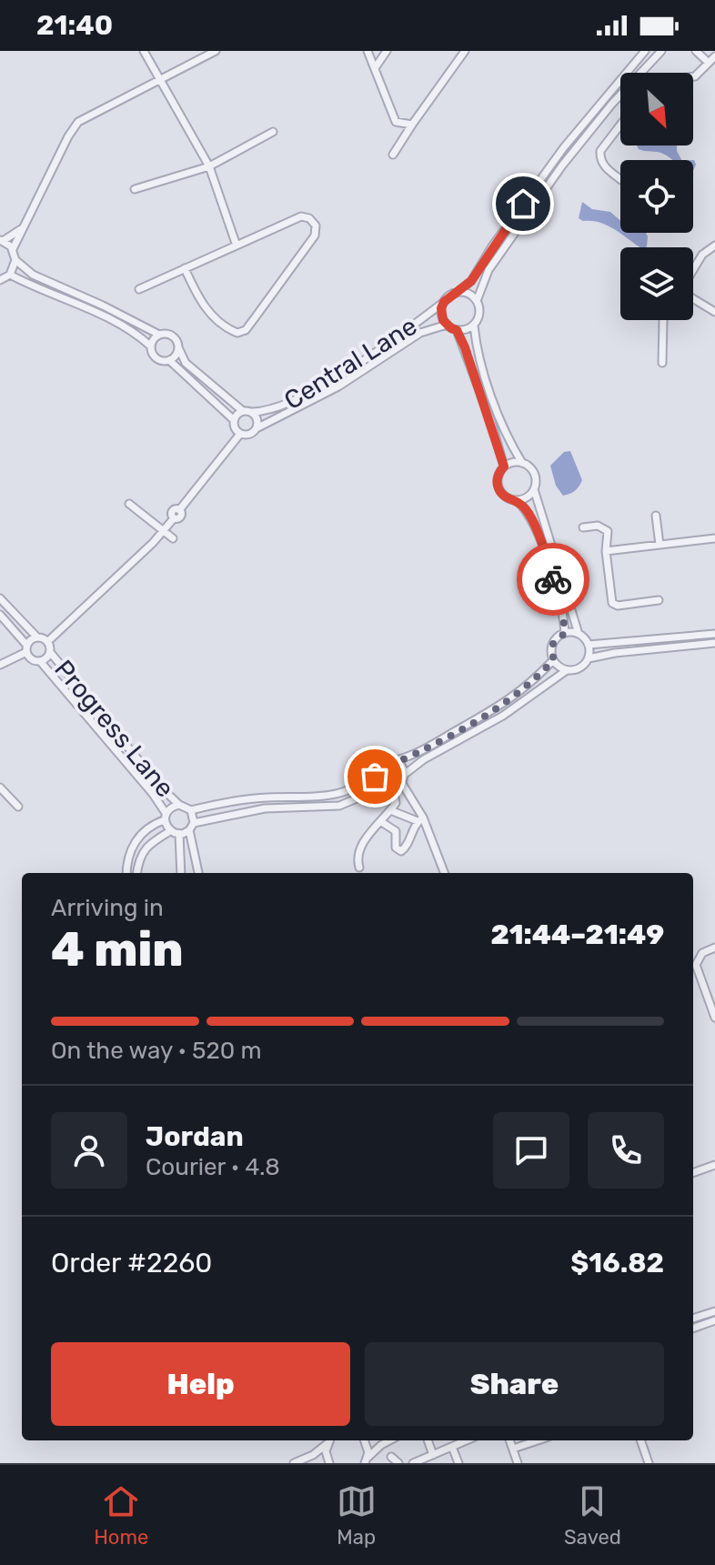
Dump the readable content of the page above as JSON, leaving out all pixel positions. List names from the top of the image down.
{
  "streets": {
    "street": ["Central Lane", "Progress Lane"]
  },
  "north": "bottom right",
  "page": {
    "status": "21:40",
    "heading": ["4 min", "Arriving in", "21:44–21:49"],
    "panel": [
      "Jordan",
      "Courier · 4.8",
      "Order #2260",
      "$16.82"
    ],
    "bar": "On the way · 520 m",
    "buttons": ["Help", "Share"],
    "tabs": ["Home", "Map", "Saved"]
  }
}
